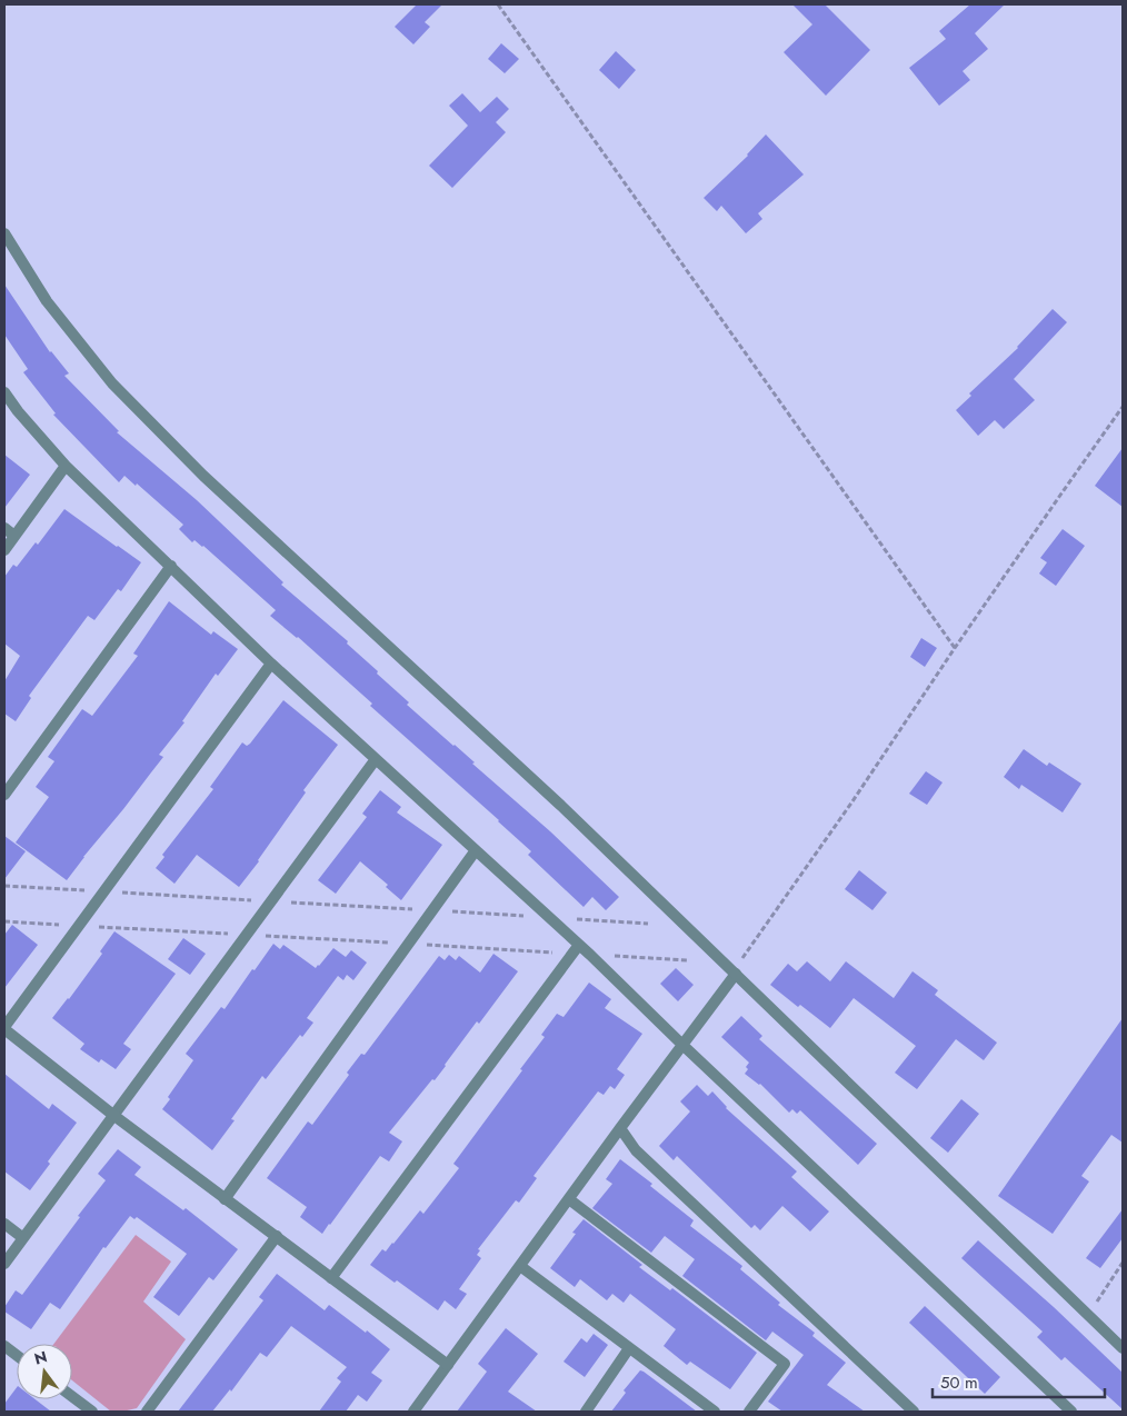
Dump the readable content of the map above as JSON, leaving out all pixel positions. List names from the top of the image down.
{
  "scale_bar": "50 m",
  "north": "top"
}
